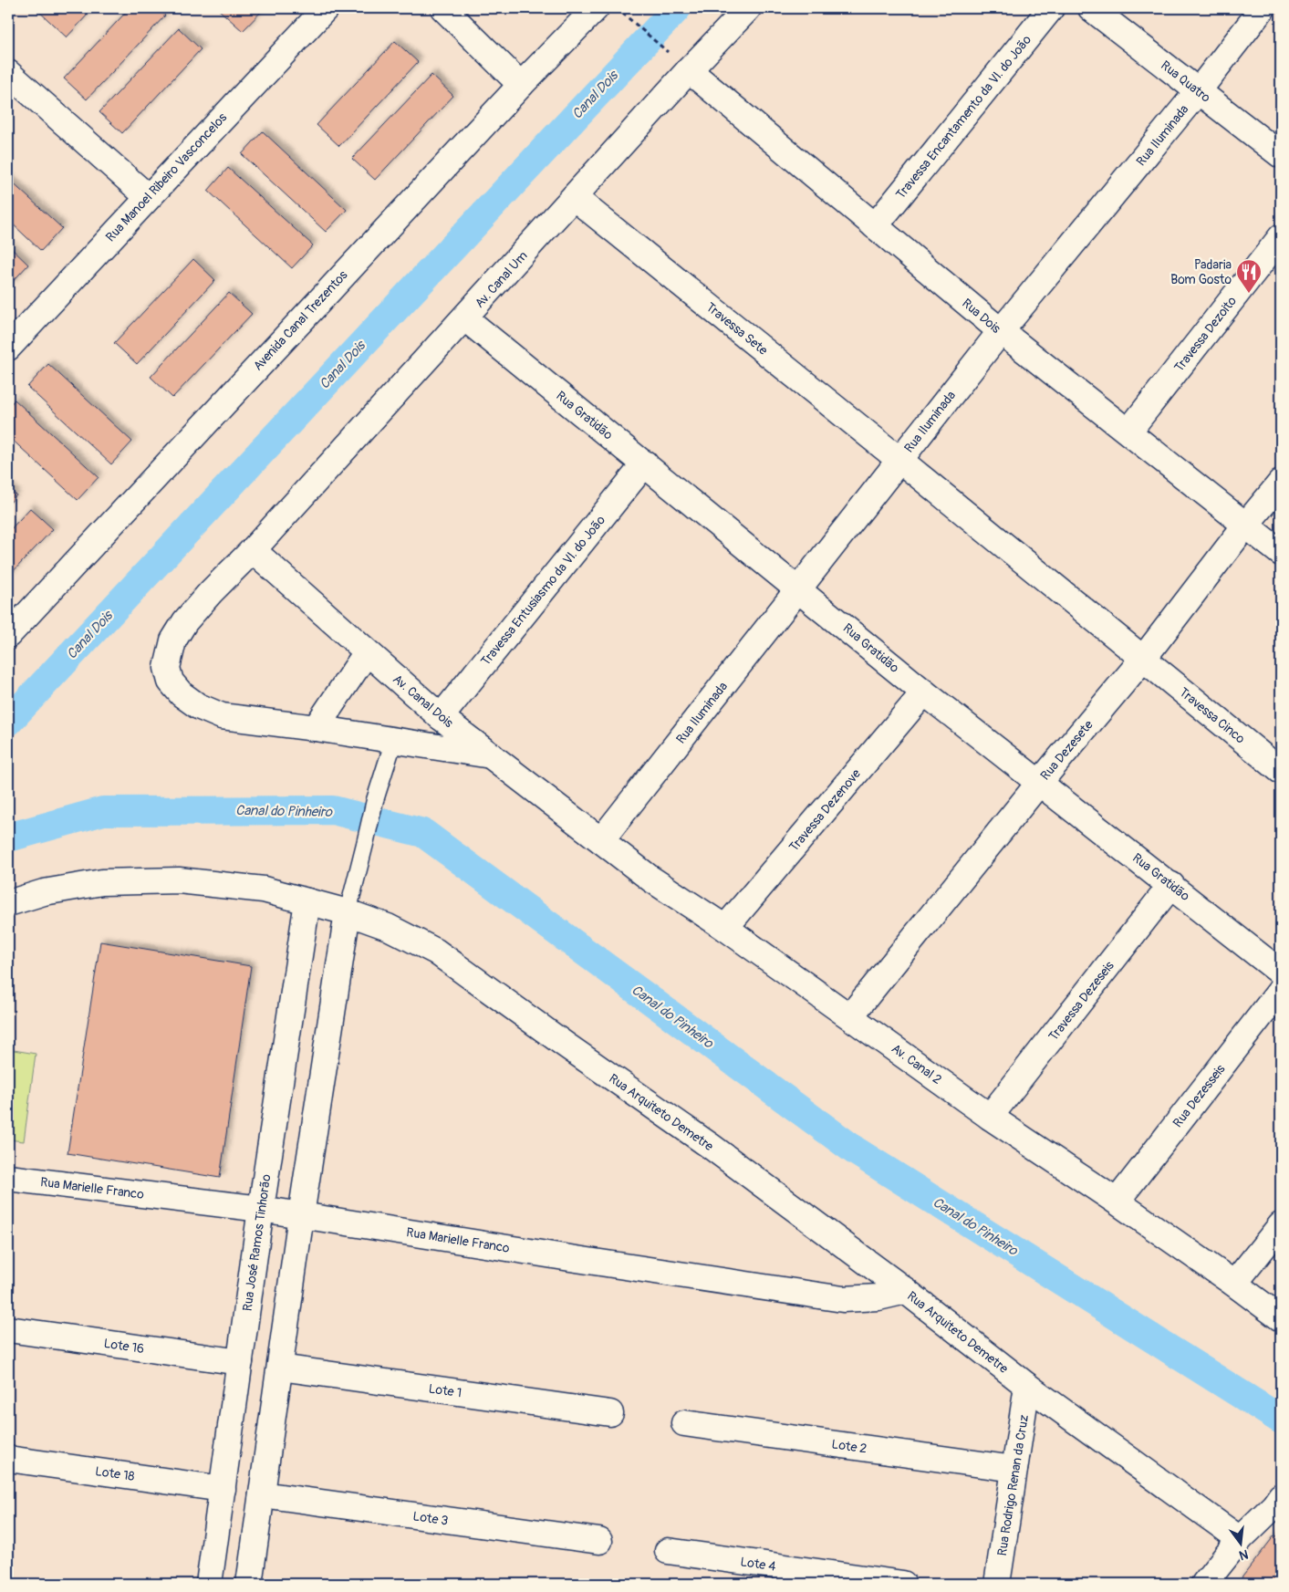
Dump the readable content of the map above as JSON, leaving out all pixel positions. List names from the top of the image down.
{
  "streets": {
    "street": [
      "Rua Quatro",
      "Travessa Encantamento da Vl. do João",
      "Rua Iluminada",
      "Rua Manoel Ribeiro Vasconcelos",
      "Av. Canal Um",
      "Rua Dois",
      "Avenida Canal Trezentos",
      "Travessa Sete",
      "Travessa Dezoito",
      "Rua Gratidão",
      "Travessa Entusiasmo da Vl. do João",
      "Av. Canal Dois",
      "Travessa Cinco",
      "Rua Dezesete",
      "Travessa Dezenove",
      "Travessa Dezeseis",
      "Av. Canal 2",
      "Rua Dezesseis",
      "Rua Arquiteto Demetre",
      "Rua Marielle Franco",
      "Rua José Ramos Tinhorão",
      "Lote 16",
      "Lote 1",
      "Lote 2",
      "Lote 18",
      "Rua Rodrigo Renan da Cruz",
      "Lote 3",
      "Lote 4"
    ]
  },
  "crossings": [
    ["Rua Quatro", "Rua Iluminada"],
    ["Travessa Encantamento da Vl. do João", "Rua Dois"],
    ["Rua Iluminada", "Rua Dois"],
    ["Rua Iluminada", "Travessa Sete"],
    ["Rua Iluminada", "Rua Gratidão"],
    ["Rua Iluminada", "Av. Canal Dois"],
    ["Rua Iluminada", "Av. Canal 2"],
    ["Av. Canal Um", "Rua Dois"],
    ["Av. Canal Um", "Travessa Sete"],
    ["Av. Canal Um", "Rua Gratidão"],
    ["Av. Canal Um", "Av. Canal Dois"],
    ["Rua Dois", "Travessa Dezoito"],
    ["Rua Dois", "Rua Dezesete"],
    ["Travessa Sete", "Travessa Cinco"],
    ["Travessa Sete", "Rua Dezesete"],
    ["Rua Gratidão", "Travessa Entusiasmo da Vl. do João"],
    ["Rua Gratidão", "Rua Dezesete"],
    ["Rua Gratidão", "Travessa Dezenove"],
    ["Rua Gratidão", "Travessa Dezeseis"],
    ["Travessa Entusiasmo da Vl. do João", "Av. Canal Dois"],
    ["Av. Canal Dois", "Av. Canal 2"],
    ["Travessa Cinco", "Rua Dezesete"],
    ["Rua Dezesete", "Av. Canal 2"],
    ["Travessa Dezenove", "Av. Canal 2"],
    ["Travessa Dezeseis", "Av. Canal 2"],
    ["Av. Canal 2", "Rua Dezesseis"],
    ["Rua Arquiteto Demetre", "Rua Marielle Franco"],
    ["Rua Arquiteto Demetre", "Rua José Ramos Tinhorão"],
    ["Rua Arquiteto Demetre", "Rua Rodrigo Renan da Cruz"],
    ["Rua Marielle Franco", "Rua José Ramos Tinhorão"],
    ["Rua José Ramos Tinhorão", "Lote 16"],
    ["Rua José Ramos Tinhorão", "Lote 18"],
    ["Lote 2", "Rua Rodrigo Renan da Cruz"]
  ],
  "water": ["Canal Dois", "Canal do Pinheiro"],
  "places": {
    "restaurant": ["Padaria Bom Gosto"]
  },
  "north": "bottom"
}
